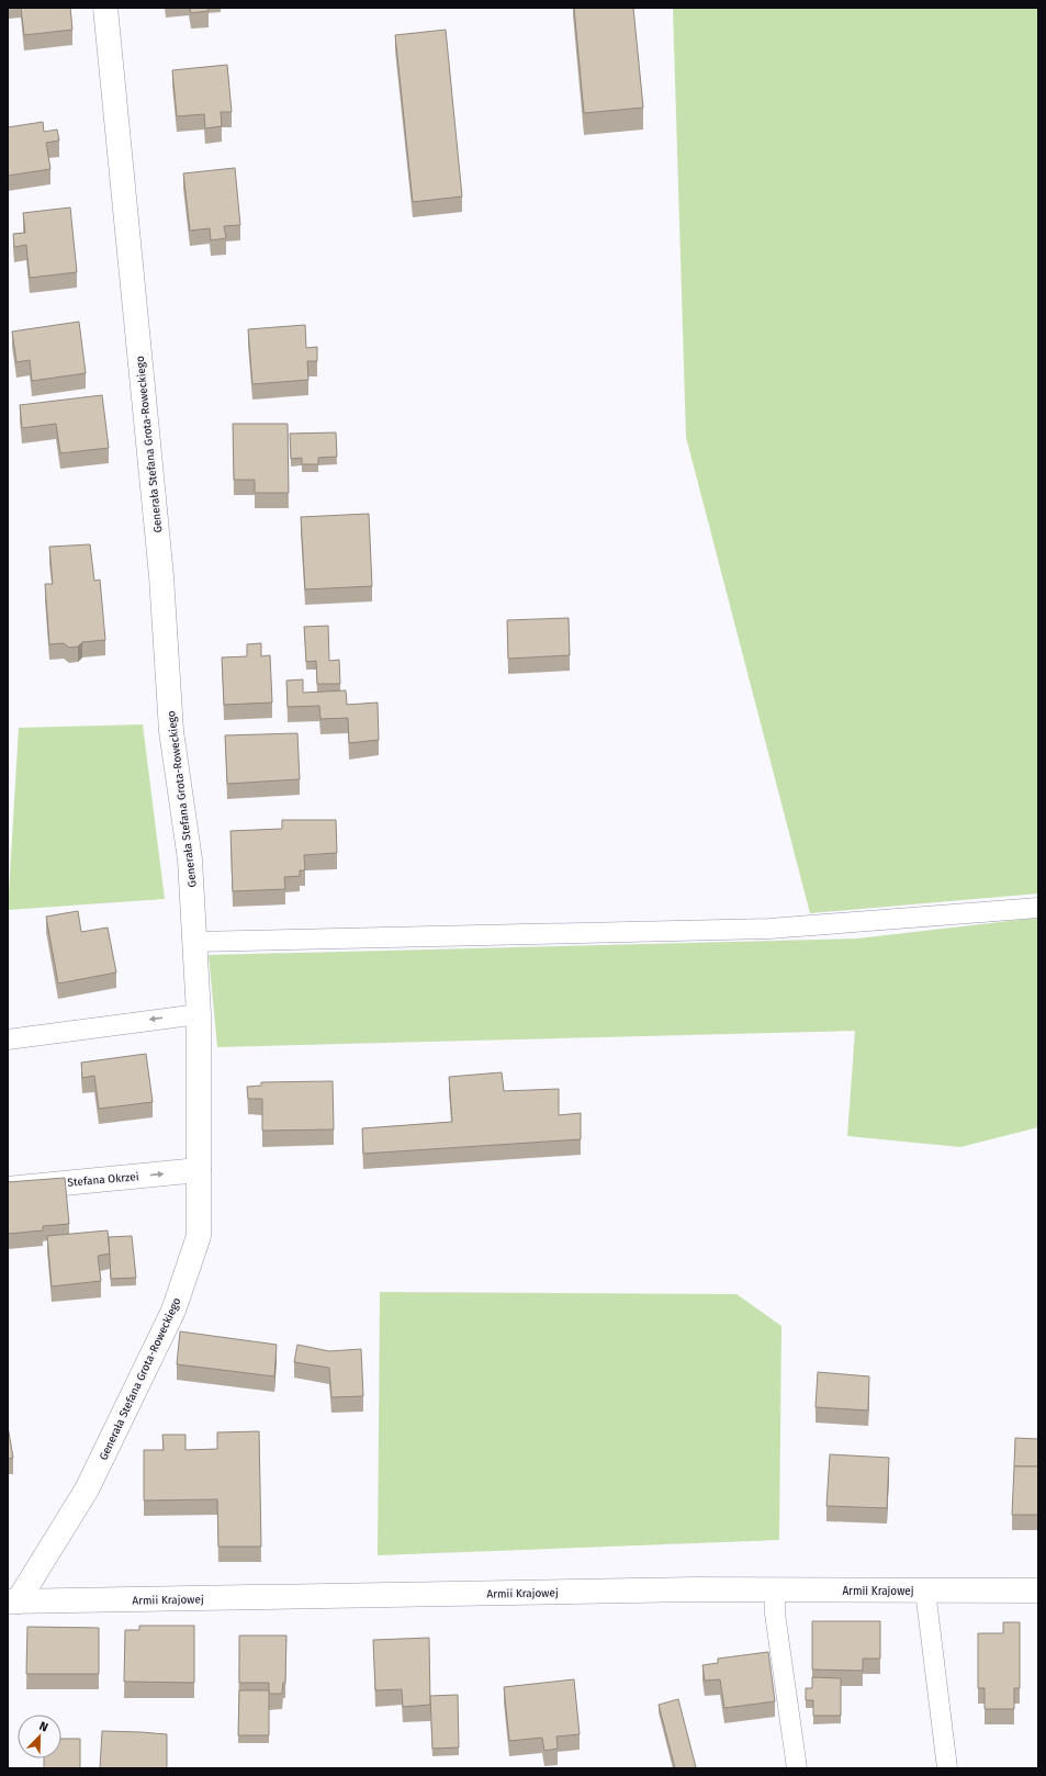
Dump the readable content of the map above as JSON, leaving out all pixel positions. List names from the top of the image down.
{
  "streets": {
    "street": ["Generała Stefana Grota-Roweckiego", "Stefana Okrzei", "Armii Krajowej"]
  },
  "crossings": [
    ["Generała Stefana Grota-Roweckiego", "Stefana Okrzei"],
    ["Generała Stefana Grota-Roweckiego", "Armii Krajowej"]
  ],
  "one_way": ["Stefana Okrzei"],
  "north": "top right"
}
